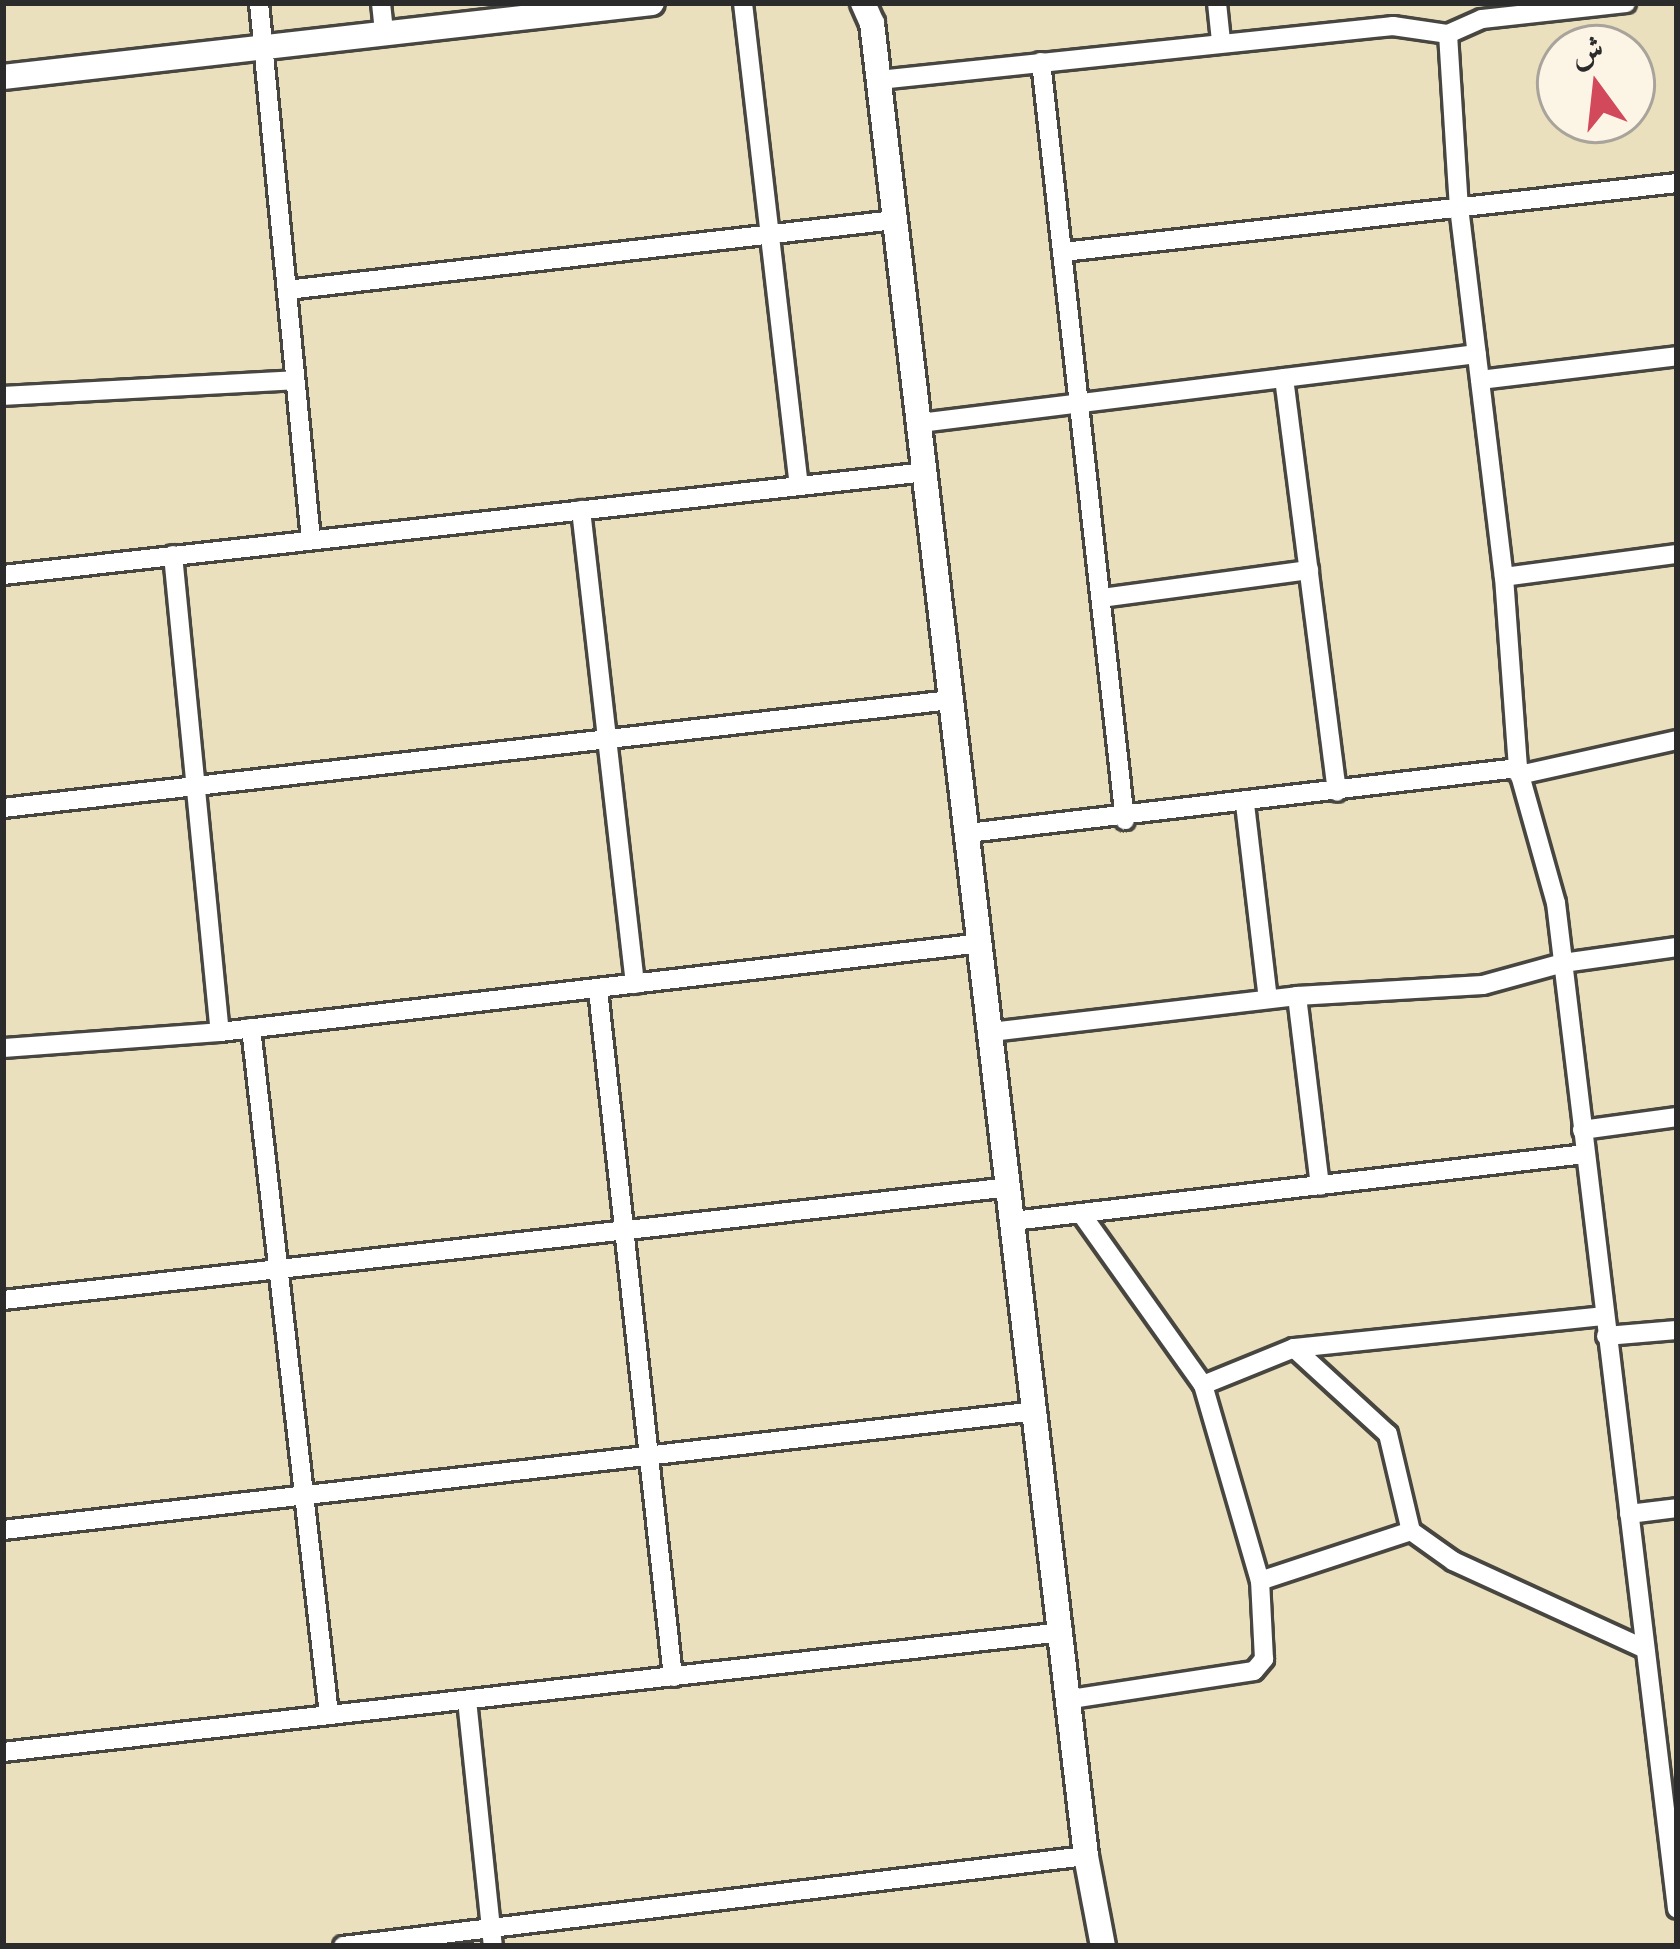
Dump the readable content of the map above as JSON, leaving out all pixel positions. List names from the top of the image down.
{
  "north": "top"
}
